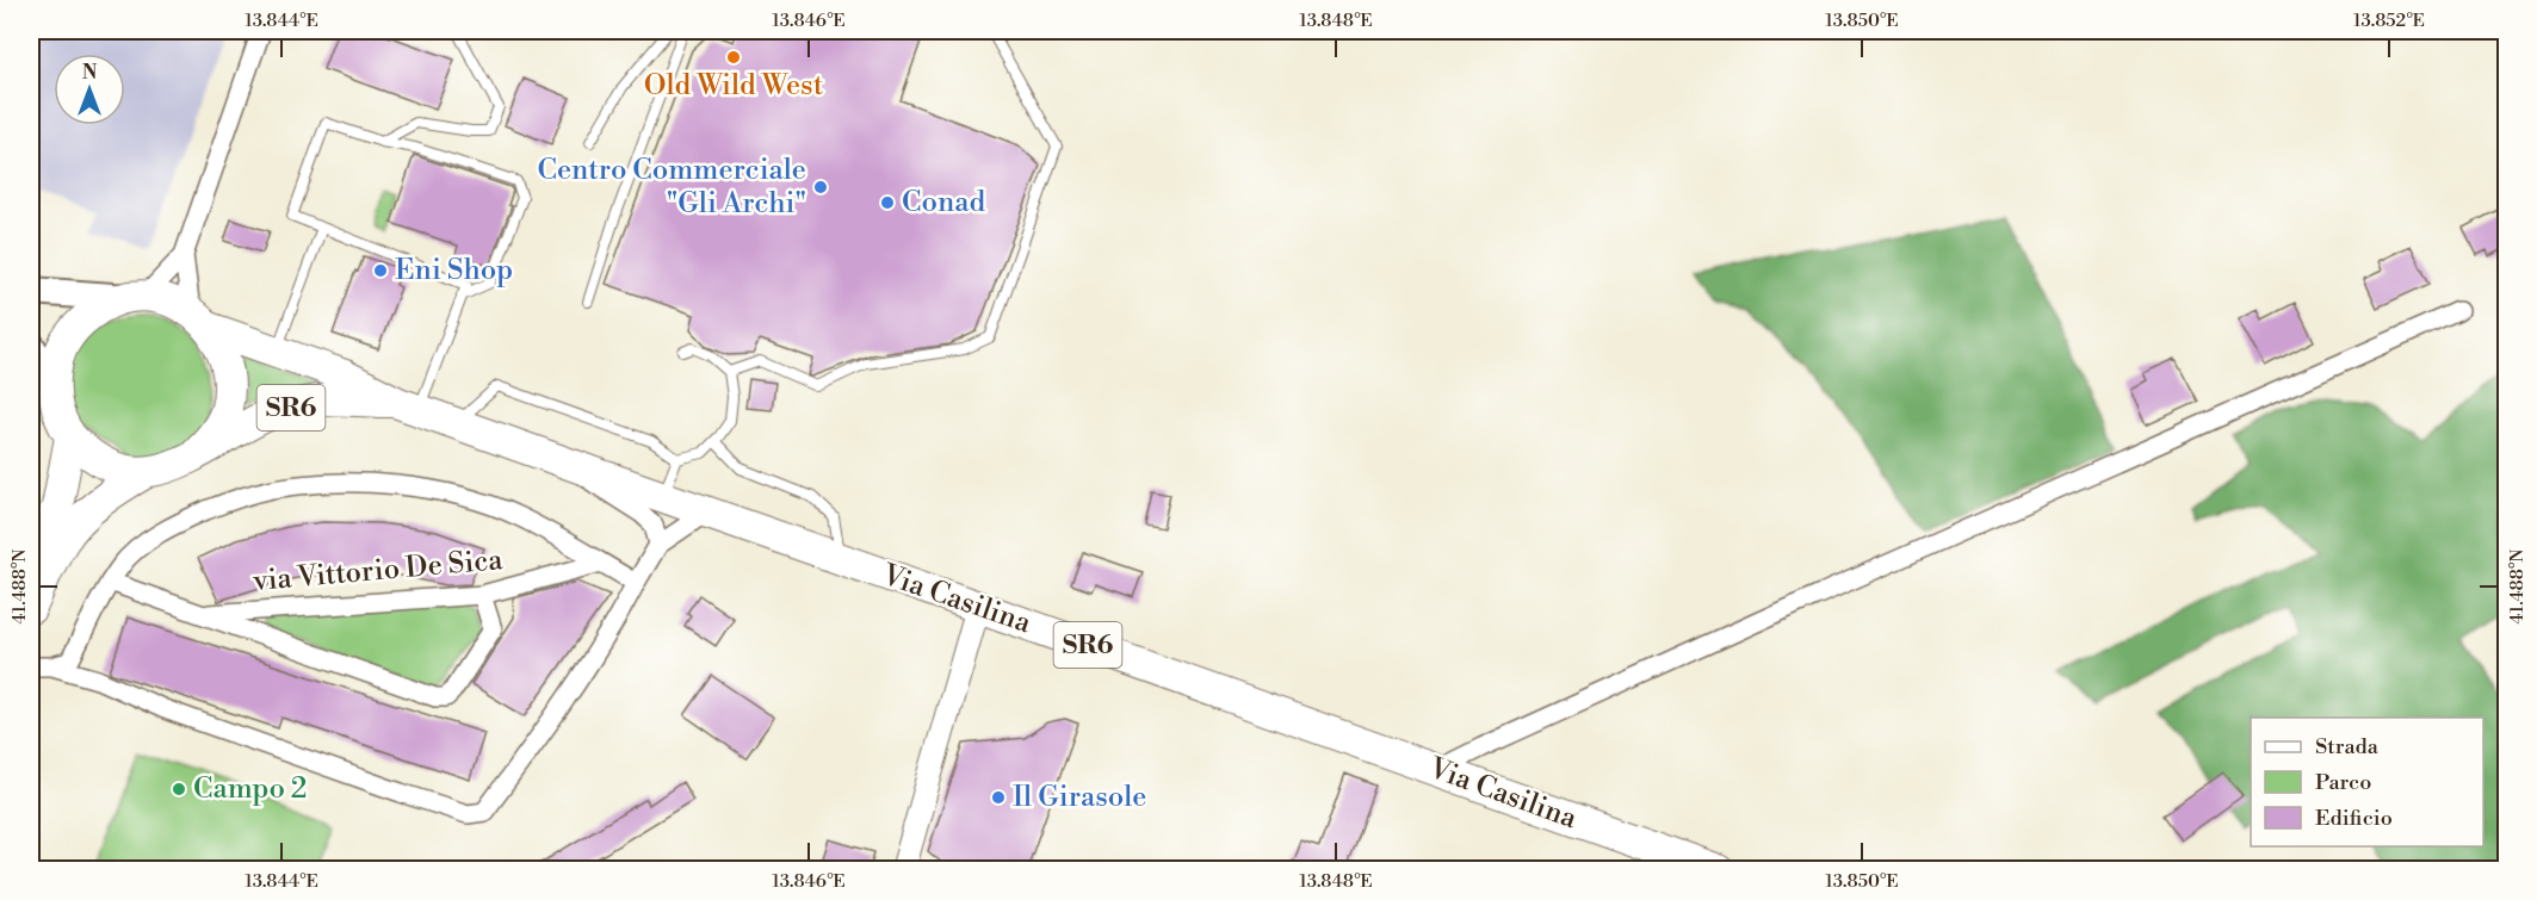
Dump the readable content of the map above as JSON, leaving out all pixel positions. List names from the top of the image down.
{
  "streets": {
    "main road": ["SR6", "Via Casilina"],
    "street": ["via Vittorio De Sica"]
  },
  "places": [
    "Old Wild West",
    "Centro Commerciale \"Gli Archi\"",
    "Conad",
    "Eni Shop",
    "Campo 2",
    "Il Girasole"
  ],
  "legend": ["Strada", "Parco", "Edificio"],
  "north": "top",
  "coordinates": [
    "13.844°E",
    "13.846°E",
    "13.848°E",
    "13.850°E",
    "13.852°E",
    "41.488°N"
  ]
}
